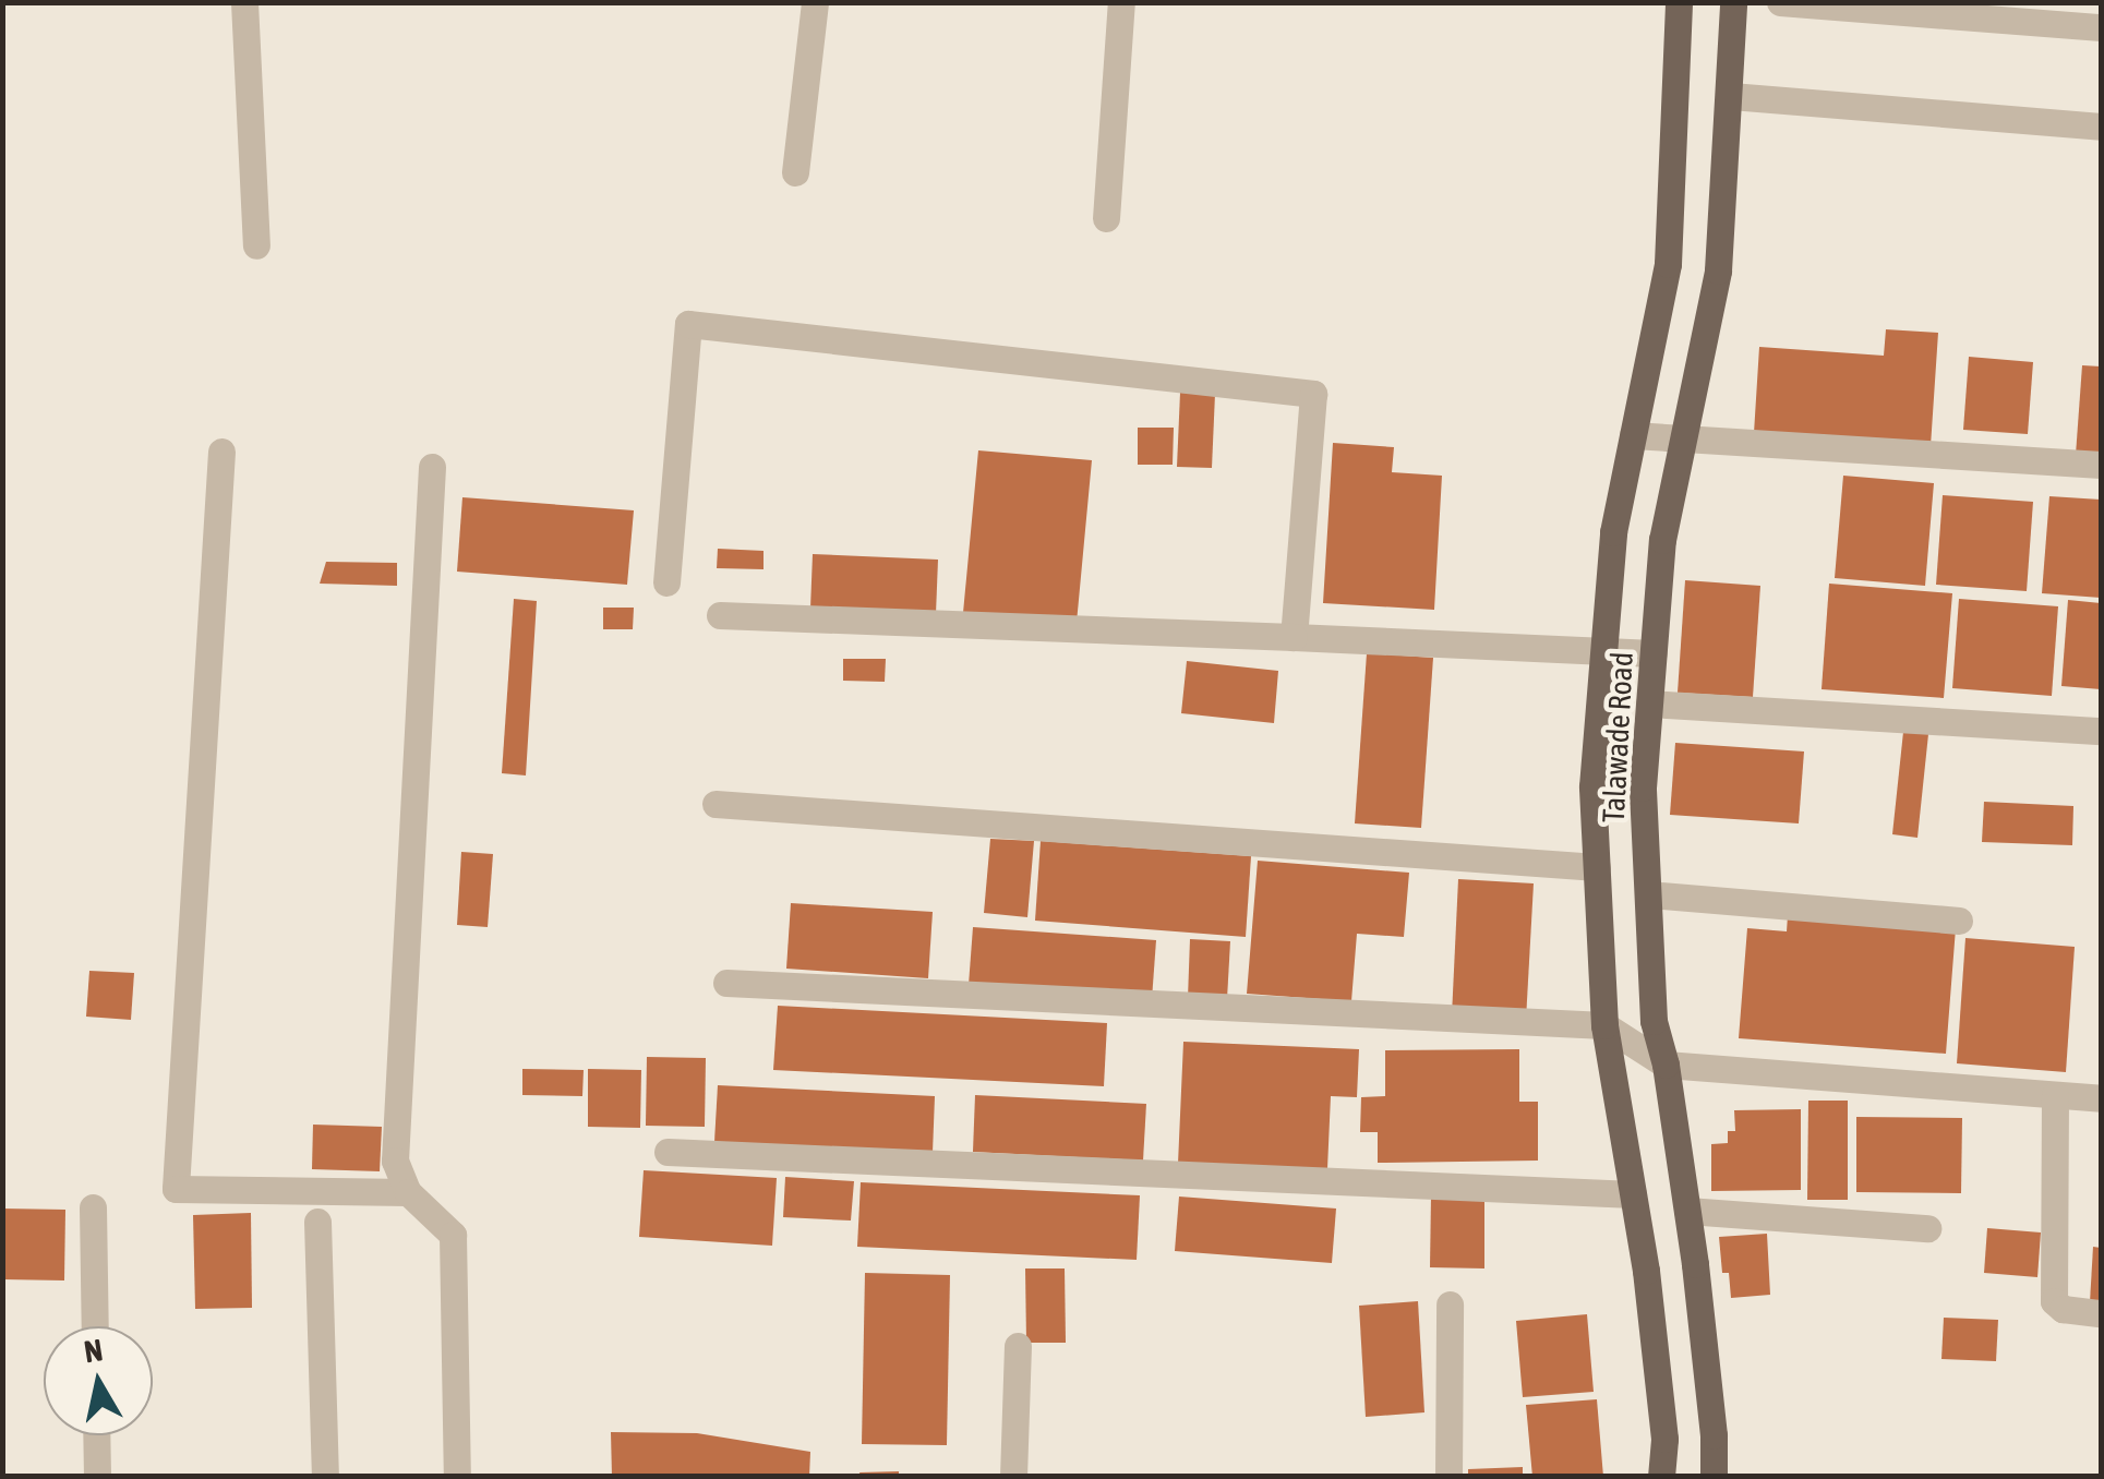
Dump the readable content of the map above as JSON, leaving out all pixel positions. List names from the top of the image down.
{
  "streets": {
    "main road": ["Talawade Road"]
  },
  "north": "top"
}
